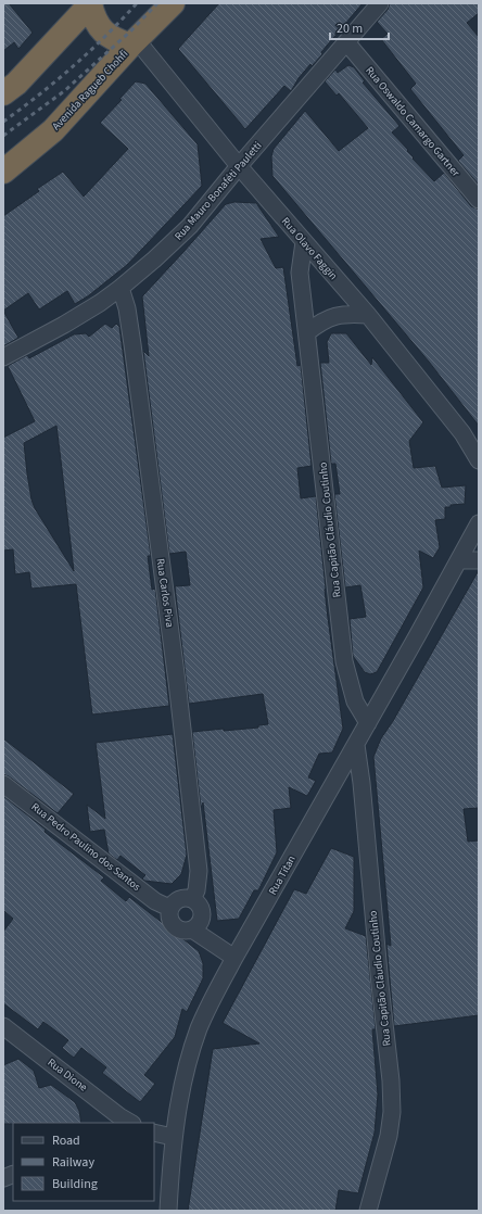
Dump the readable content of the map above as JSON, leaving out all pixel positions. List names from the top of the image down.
{
  "streets": {
    "highway": ["Avenida Ragueb Chohfi"],
    "street": [
      "Rua Oswaldo Camargo Gartner",
      "Rua Mauro Bonaféti Pauletti",
      "Rua Olavo Faggin",
      "Rua Capitão Cláudio Coutinho",
      "Rua Carlos Piva",
      "Rua Pedro Paulino dos Santos",
      "Rua Titan",
      "Rua Dione"
    ]
  },
  "crossings": [
    ["Avenida Ragueb Chohfi", "Rua Olavo Faggin"],
    ["Rua Oswaldo Camargo Gartner", "Rua Mauro Bonaféti Pauletti"],
    ["Rua Mauro Bonaféti Pauletti", "Rua Olavo Faggin"],
    ["Rua Mauro Bonaféti Pauletti", "Rua Carlos Piva"],
    ["Rua Olavo Faggin", "Rua Capitão Cláudio Coutinho"],
    ["Rua Capitão Cláudio Coutinho", "Rua Titan"],
    ["Rua Carlos Piva", "Rua Pedro Paulino dos Santos"]
  ],
  "legend": ["Road", "Railway", "Building"],
  "scale_bar": "20 m"
}
